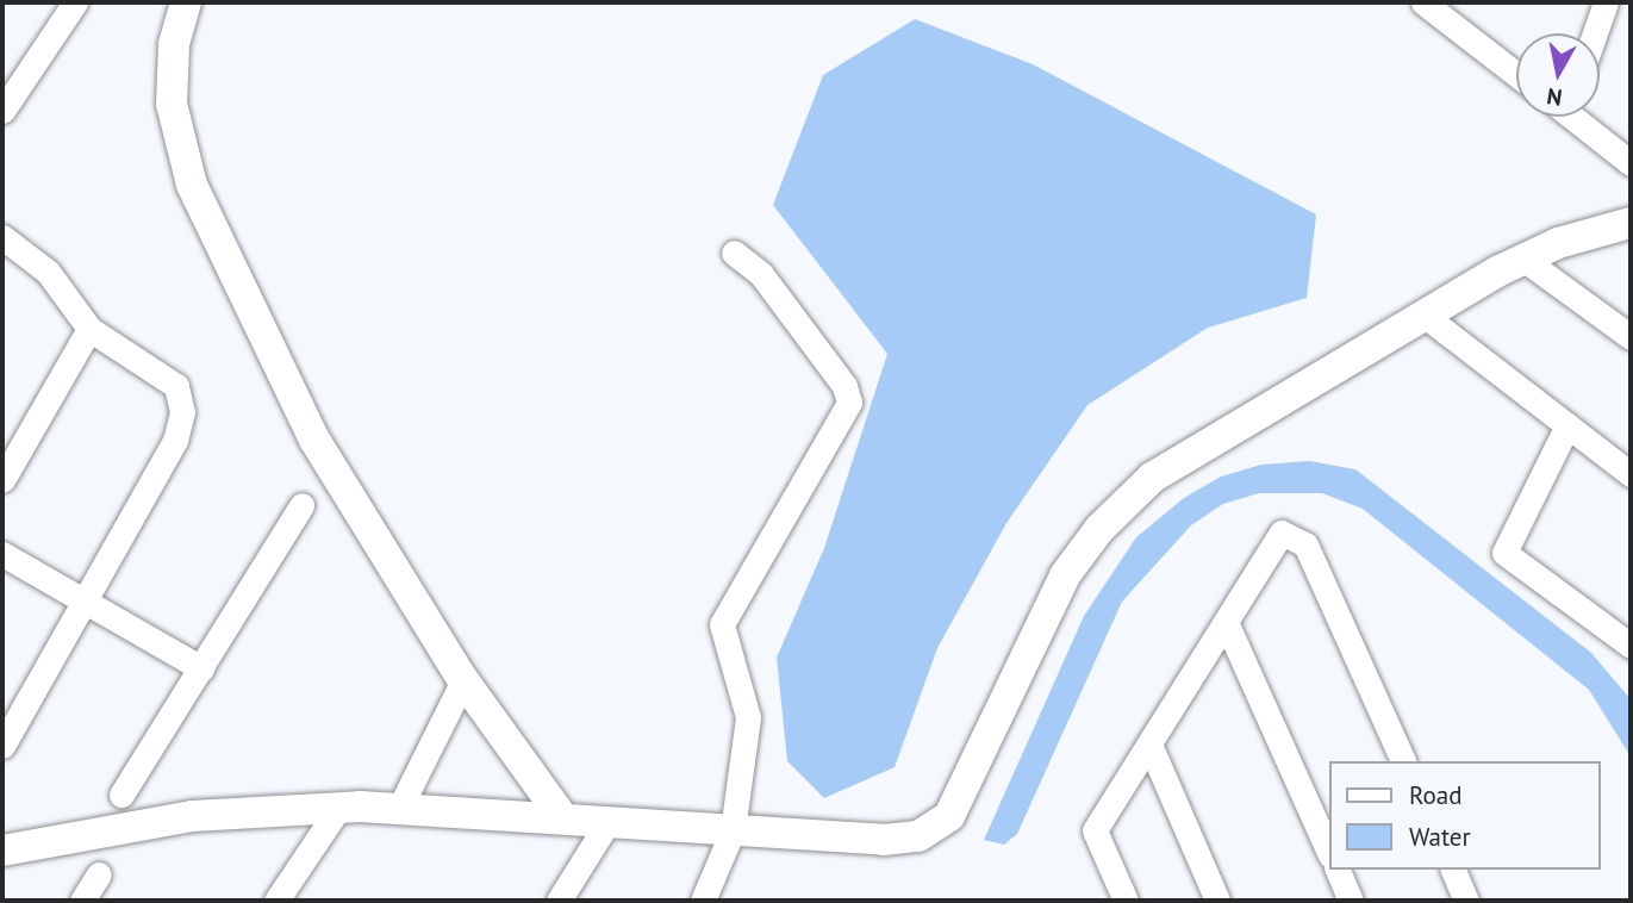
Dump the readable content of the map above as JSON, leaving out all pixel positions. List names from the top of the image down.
{
  "legend": ["Road", "Water"],
  "north": "bottom"
}
